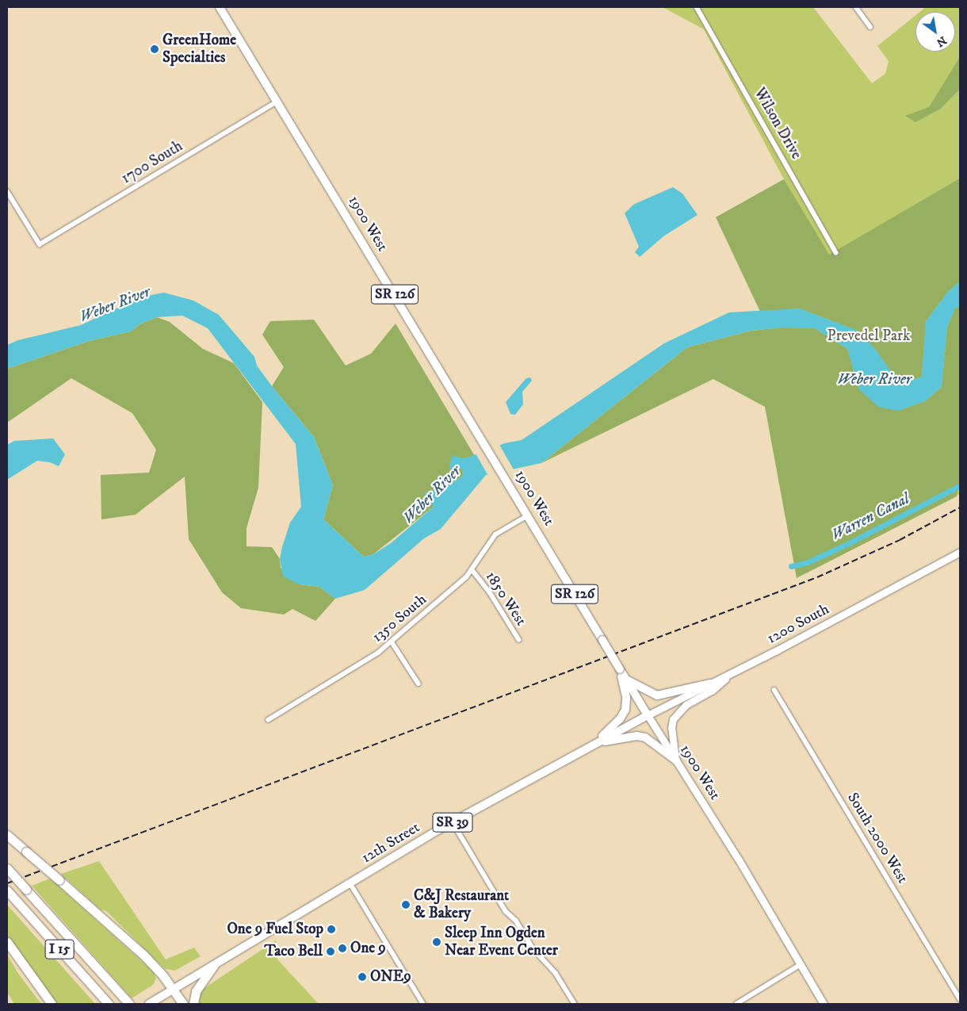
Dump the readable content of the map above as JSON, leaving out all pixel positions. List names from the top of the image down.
{
  "streets": {
    "highway": ["I 15"],
    "main road": [
      "1900 West",
      "SR 126",
      "1200 South",
      "SR 39",
      "12th Street"
    ],
    "street": [
      "Wilson Drive",
      "1700 South",
      "1850 West",
      "1350 South",
      "South 2000 West"
    ]
  },
  "crossings": [
    ["1700 South", "1900 West"],
    ["1900 West", "1350 South"],
    ["1900 West", "1200 South"],
    ["1900 West", "12th Street"],
    ["1850 West", "1350 South"],
    ["1200 South", "12th Street"],
    ["SR 39", "12th Street"]
  ],
  "water": ["Weber River", "Warren Canal"],
  "parks": ["Prevedel Park"],
  "places": [
    "GreenHome Specialties",
    "C&J Restaurant & Bakery",
    "One 9 Fuel Stop",
    "Sleep Inn Ogden Near Event Center",
    "One 9",
    "Taco Bell",
    "ONE9"
  ],
  "north": "bottom right"
}
